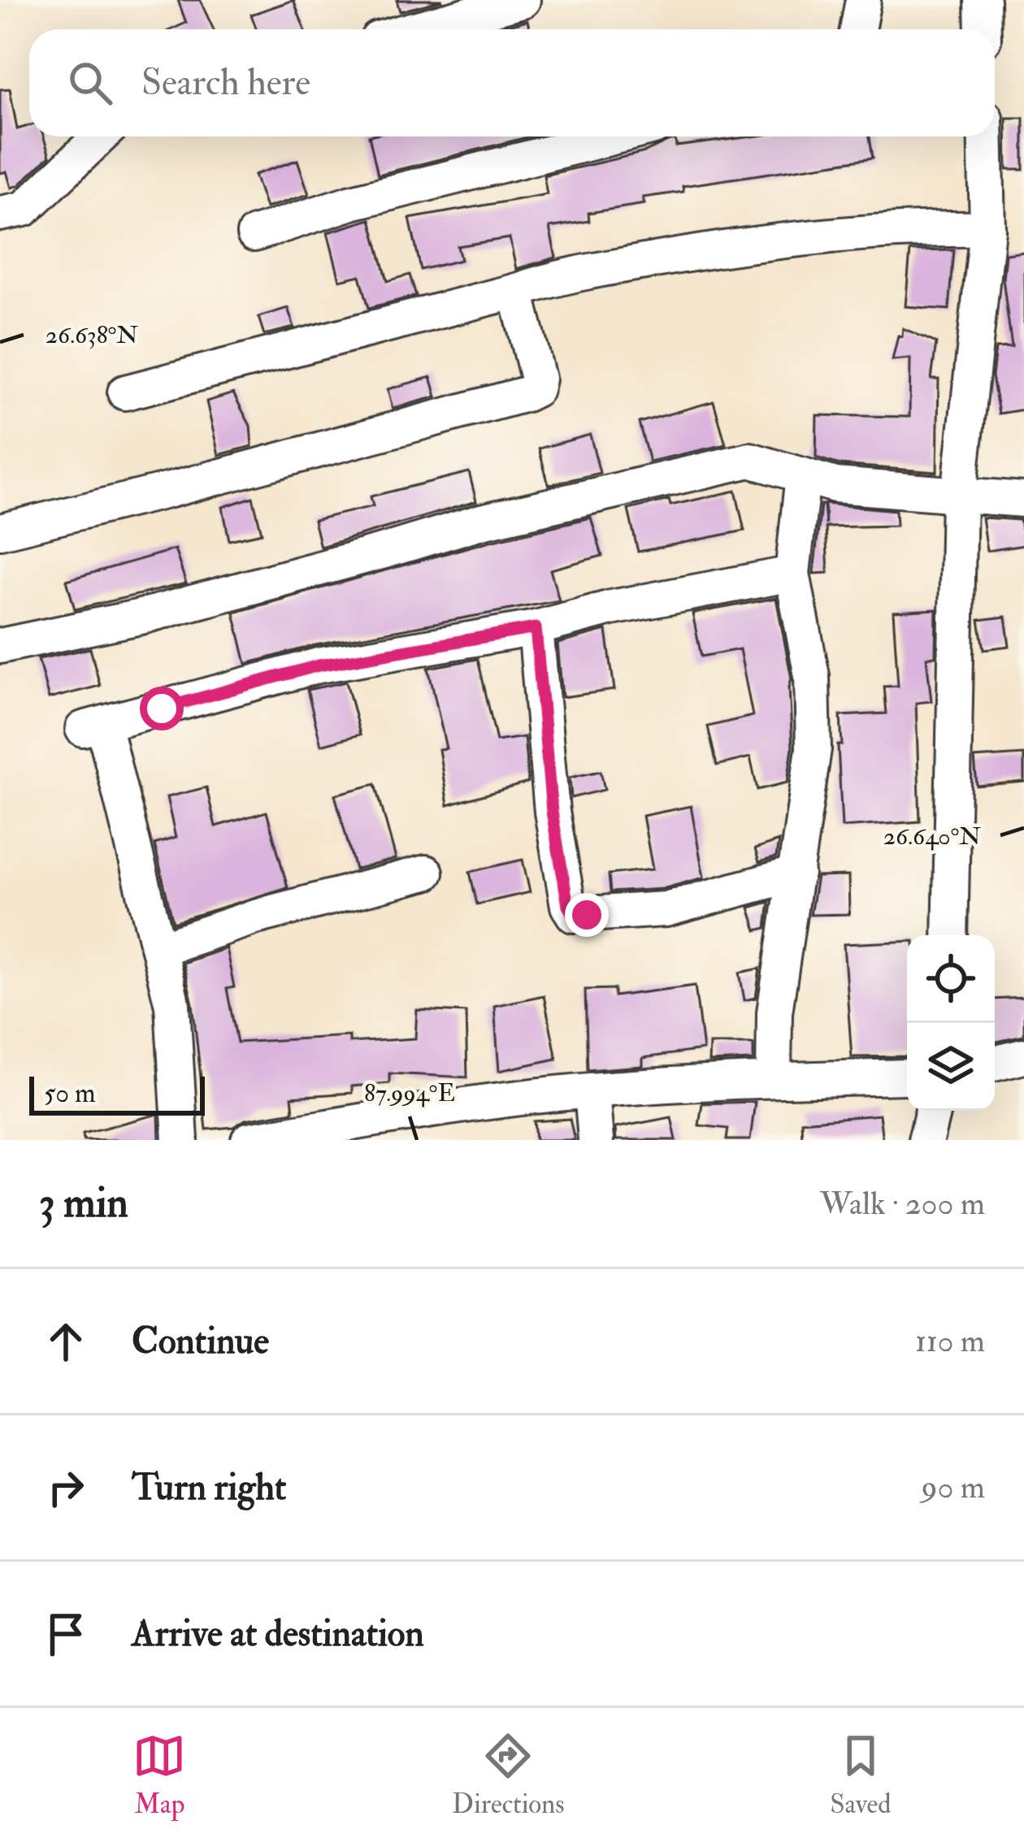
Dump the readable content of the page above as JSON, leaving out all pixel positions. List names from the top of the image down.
{
  "scale_bar": "50 m",
  "page": {
    "search": "Search here",
    "scale": "50 m",
    "heading": ["3 min", "Walk · 200 m"],
    "list": [
      ["Continue", "110 m"],
      ["Turn right", "90 m"],
      "Arrive at destination"
    ],
    "nav": ["Map", "Directions", "Saved"]
  },
  "coordinates": ["26.638°N", "26.640°N", "87.994°E"]
}
